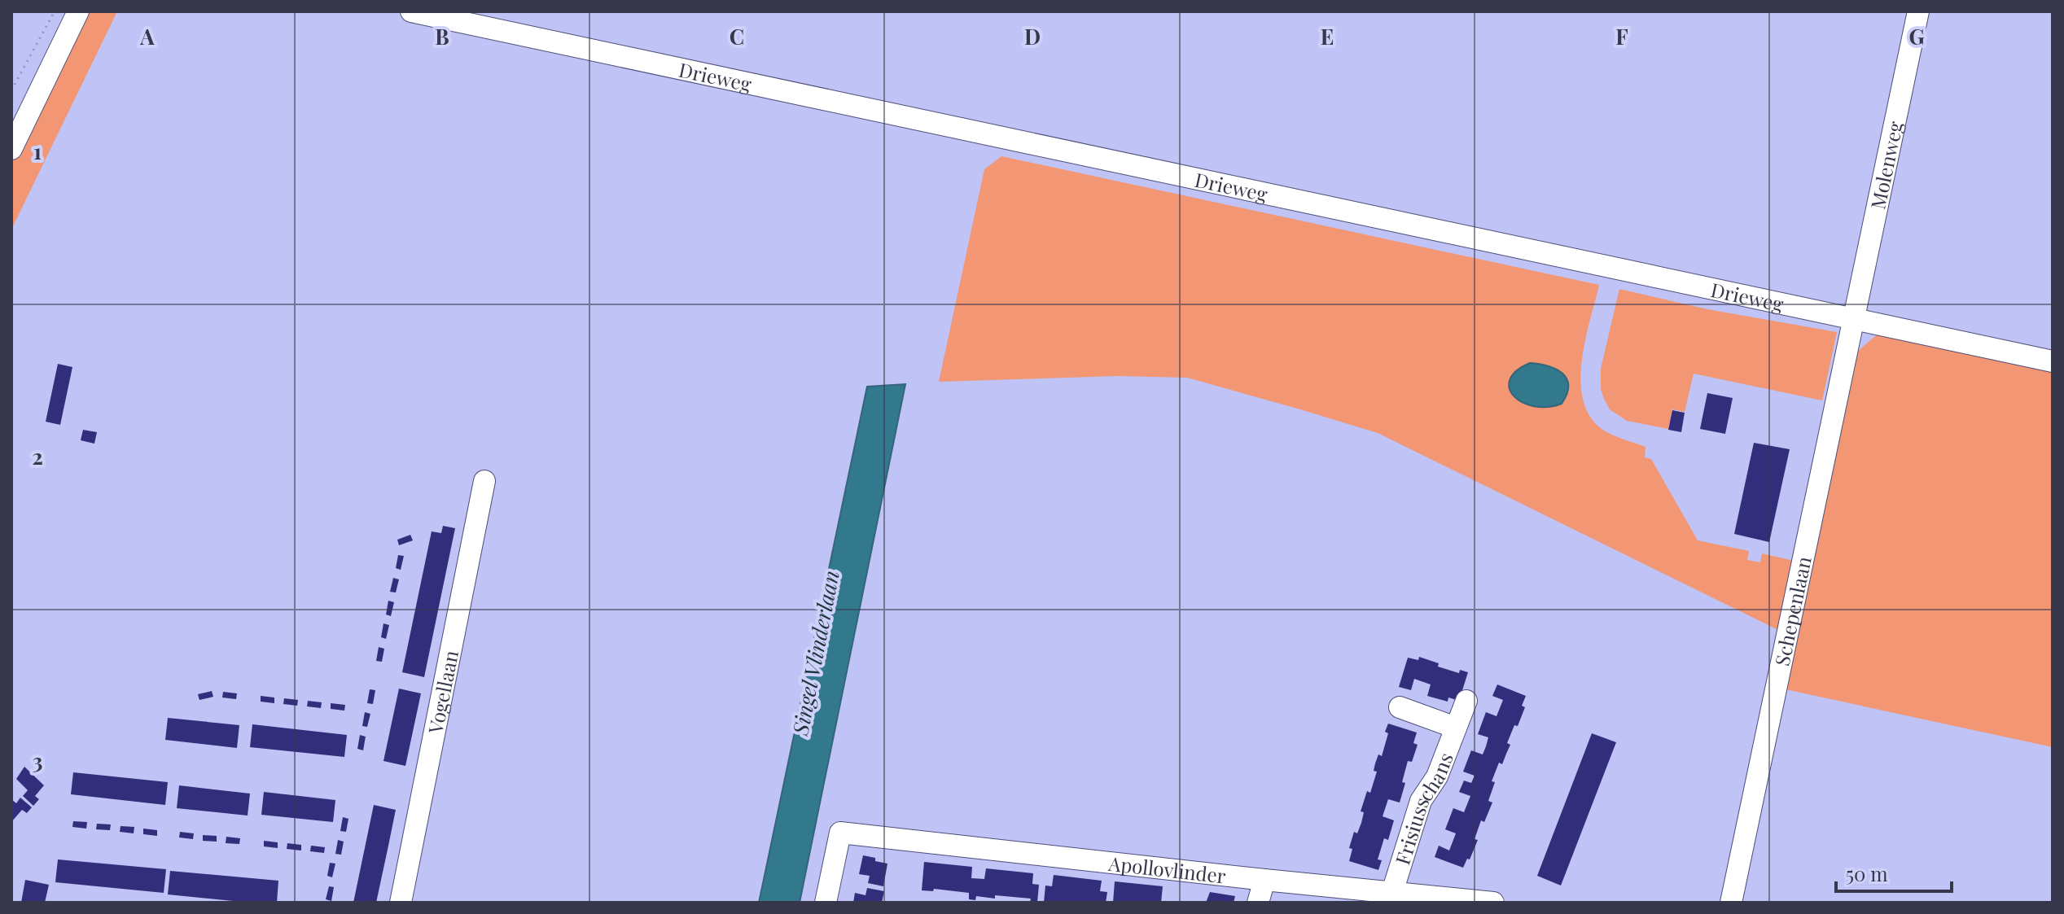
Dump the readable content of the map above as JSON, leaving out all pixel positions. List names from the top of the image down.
{
  "streets": {
    "street": [
      "Drieweg",
      "Molenweg",
      "Schepenlaan",
      "Vogellaan",
      "Frisiusschans",
      "Apollovlinder"
    ]
  },
  "crossings": [
    ["Drieweg", "Molenweg"],
    ["Drieweg", "Schepenlaan"],
    ["Molenweg", "Schepenlaan"],
    ["Frisiusschans", "Apollovlinder"]
  ],
  "water": ["Singel Vlinderlaan"],
  "scale_bar": "50 m",
  "grid": {
    "columns": [
      "A",
      "B",
      "C",
      "D",
      "E",
      "F",
      "G"
    ],
    "rows": ["1", "2", "3"]
  }
}
